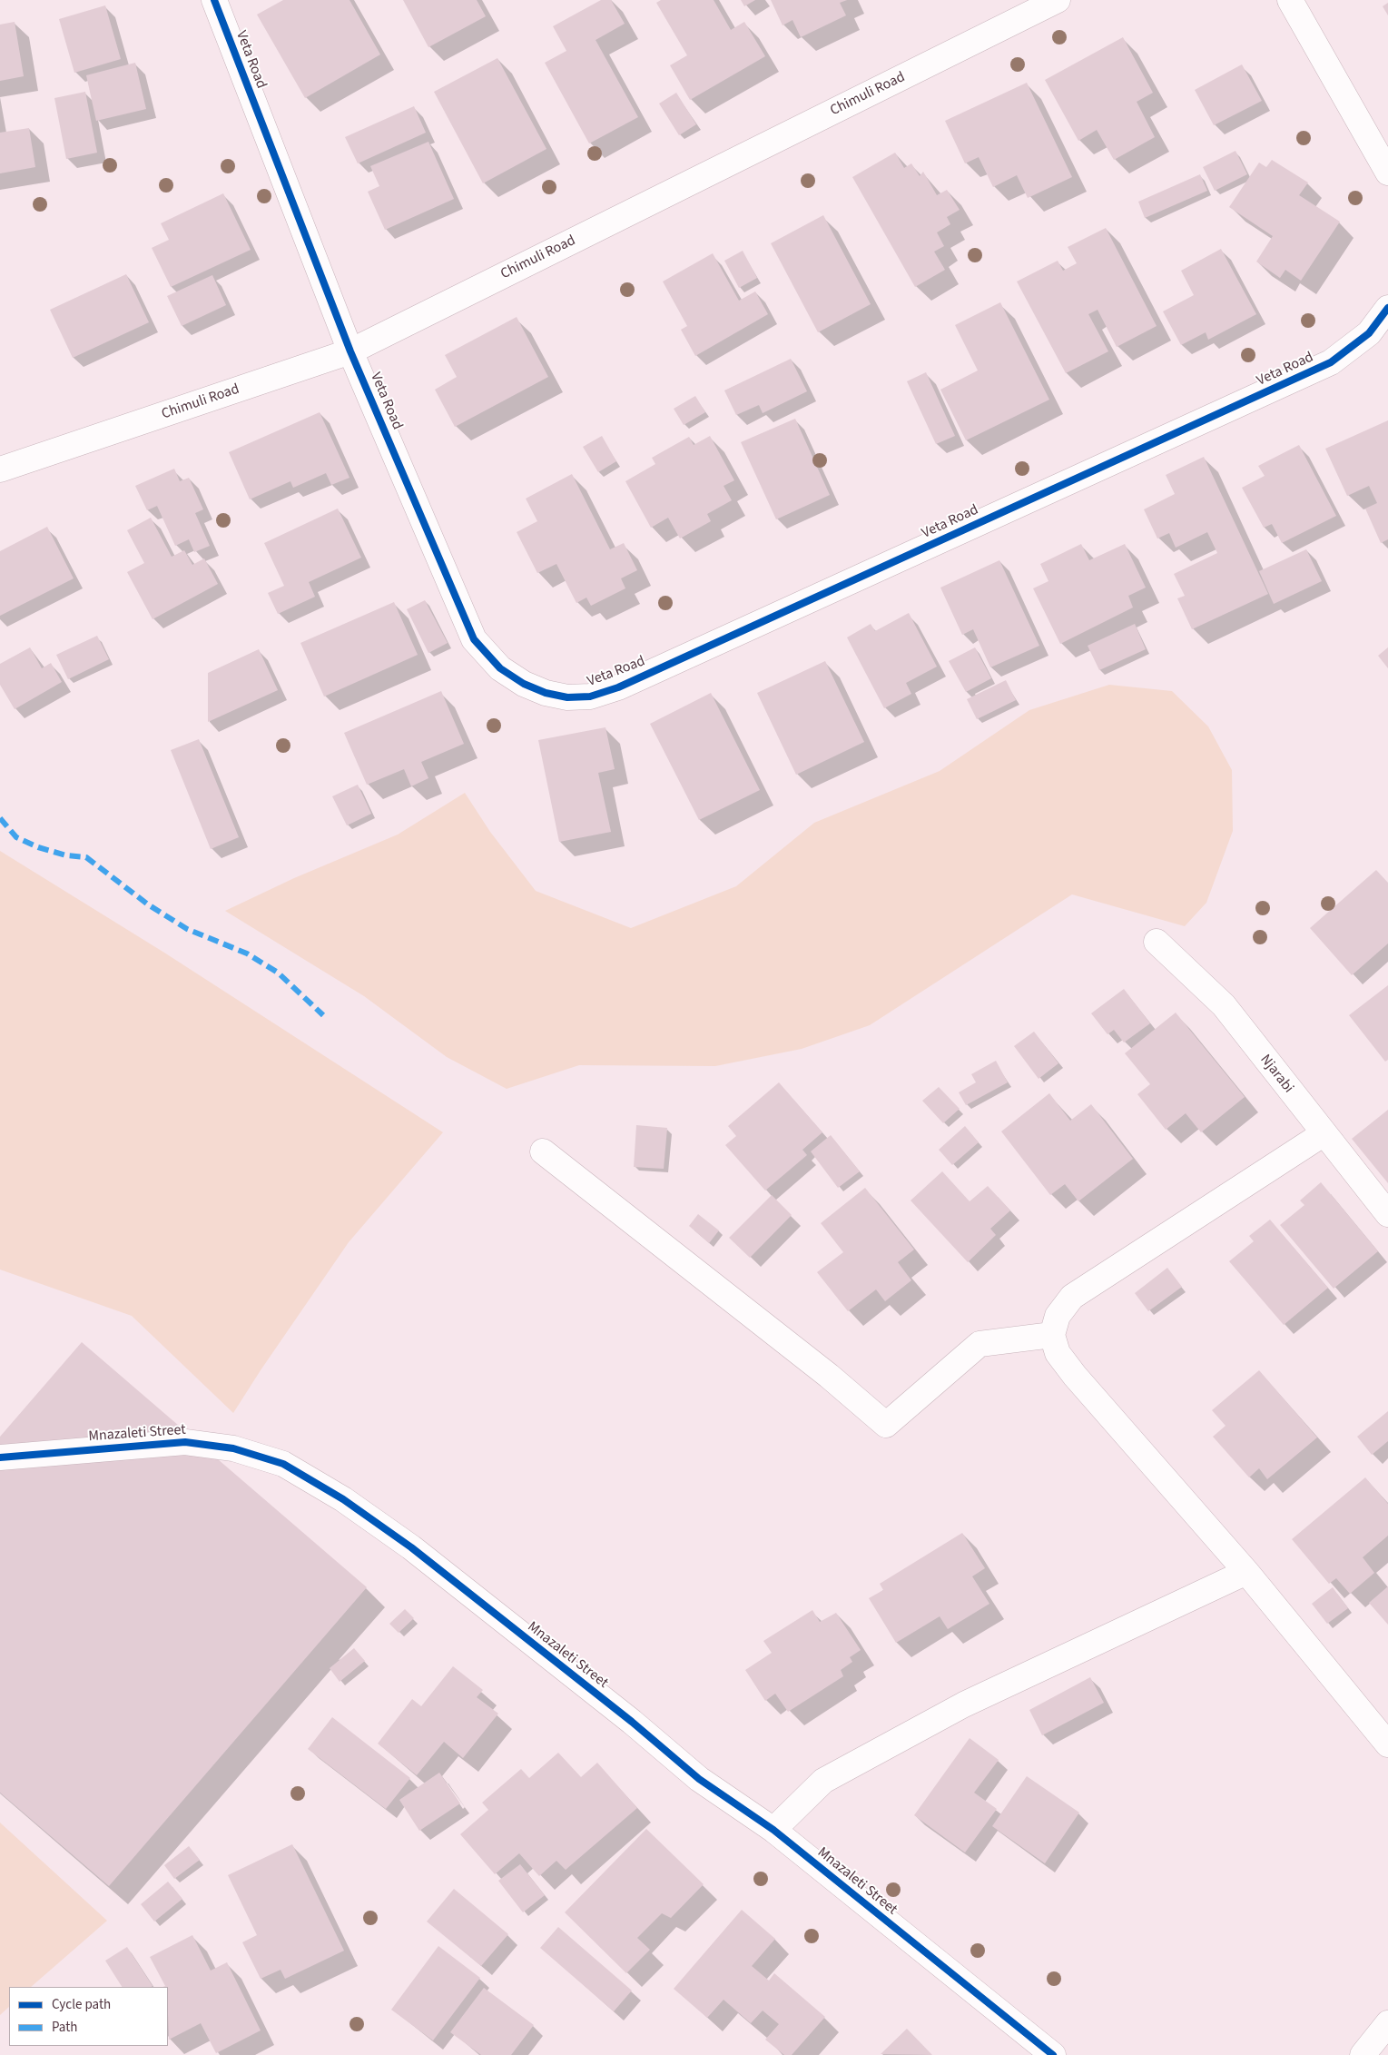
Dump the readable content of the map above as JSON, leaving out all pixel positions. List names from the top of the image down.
{
  "streets": {
    "street": [
      "Veta Road",
      "Chimuli Road",
      "Njarabi",
      "Mnazaleti Street"
    ]
  },
  "crossings": [
    ["Veta Road", "Chimuli Road"]
  ],
  "legend": ["Cycle path", "Path"]
}
